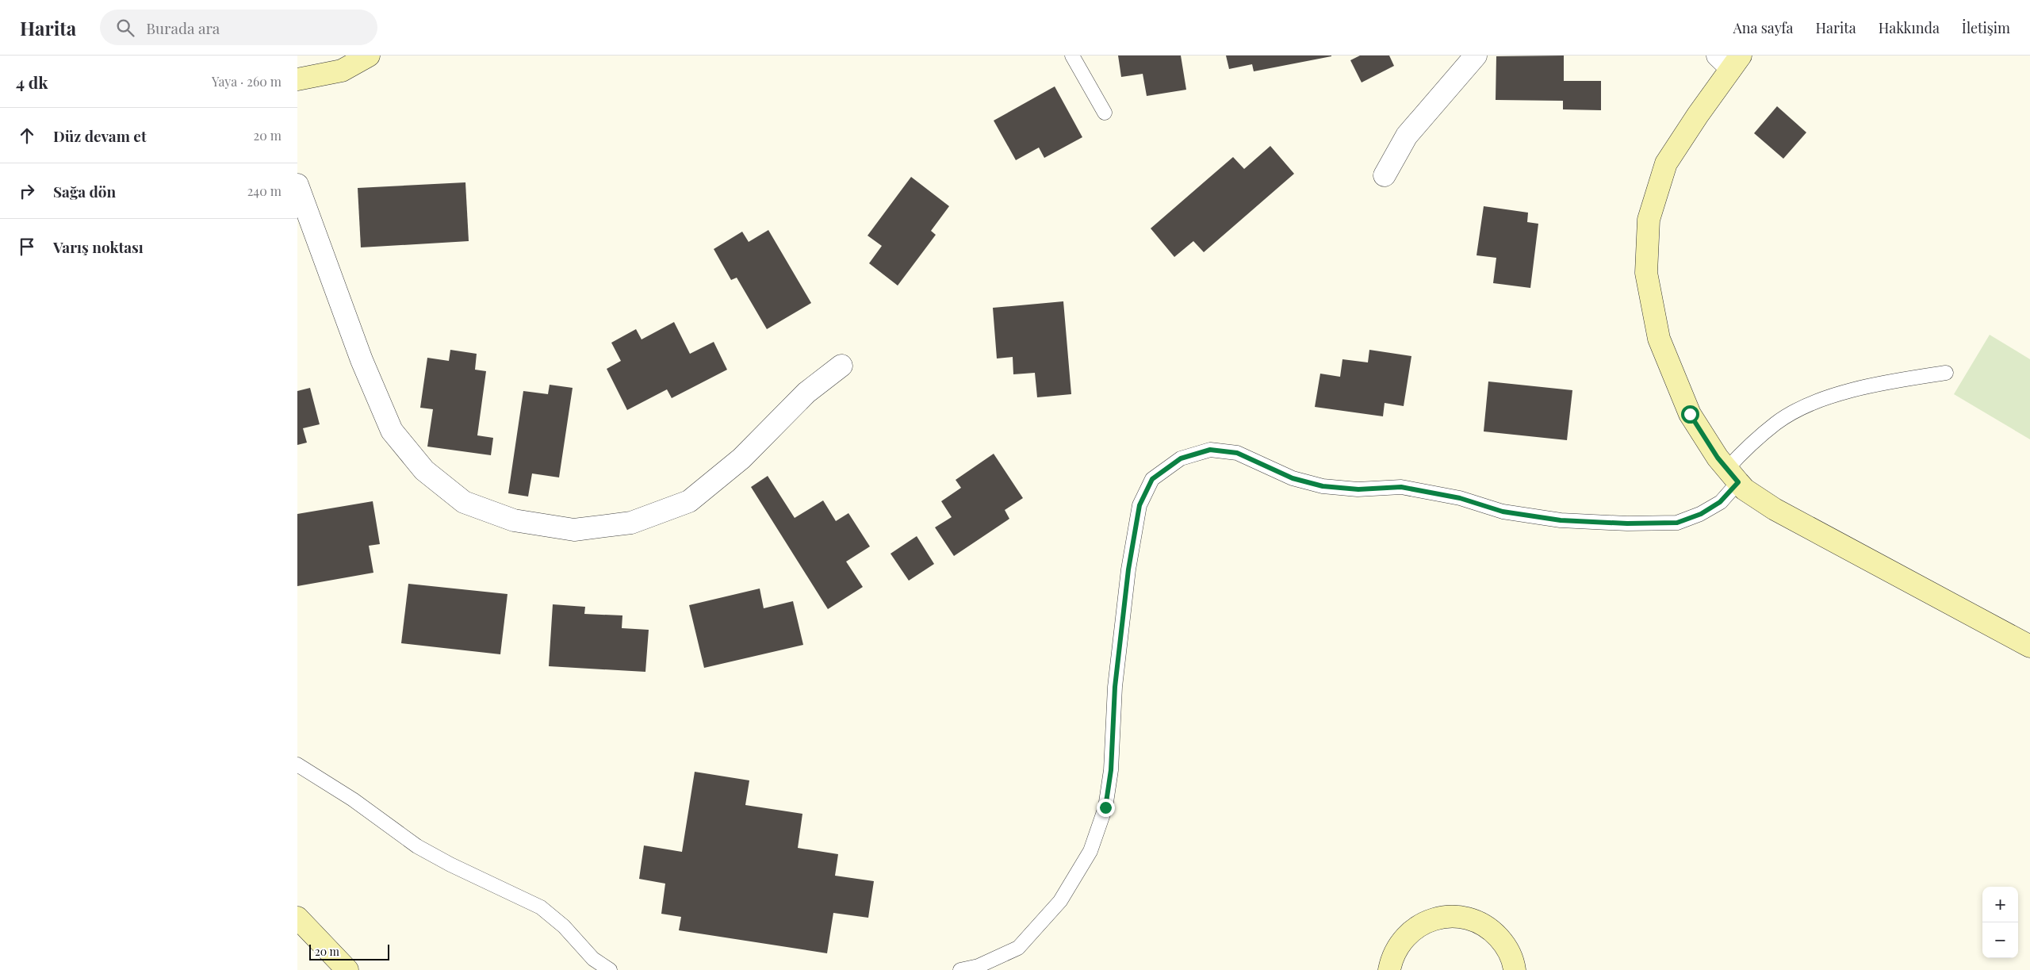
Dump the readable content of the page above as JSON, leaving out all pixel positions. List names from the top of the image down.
{
  "scale_bar": "20 m",
  "page": {
    "header": "Harita",
    "search": "Burada ara",
    "nav": [
      "Ana sayfa",
      "Harita",
      "Hakkında",
      "İletişim"
    ],
    "heading": ["4 dk", "Yaya · 260 m"],
    "list": [
      ["Düz devam et", "20 m"],
      ["Sağa dön", "240 m"],
      "Varış noktası"
    ],
    "map_buttons": ["+", "−"],
    "scale": "20 m"
  }
}
